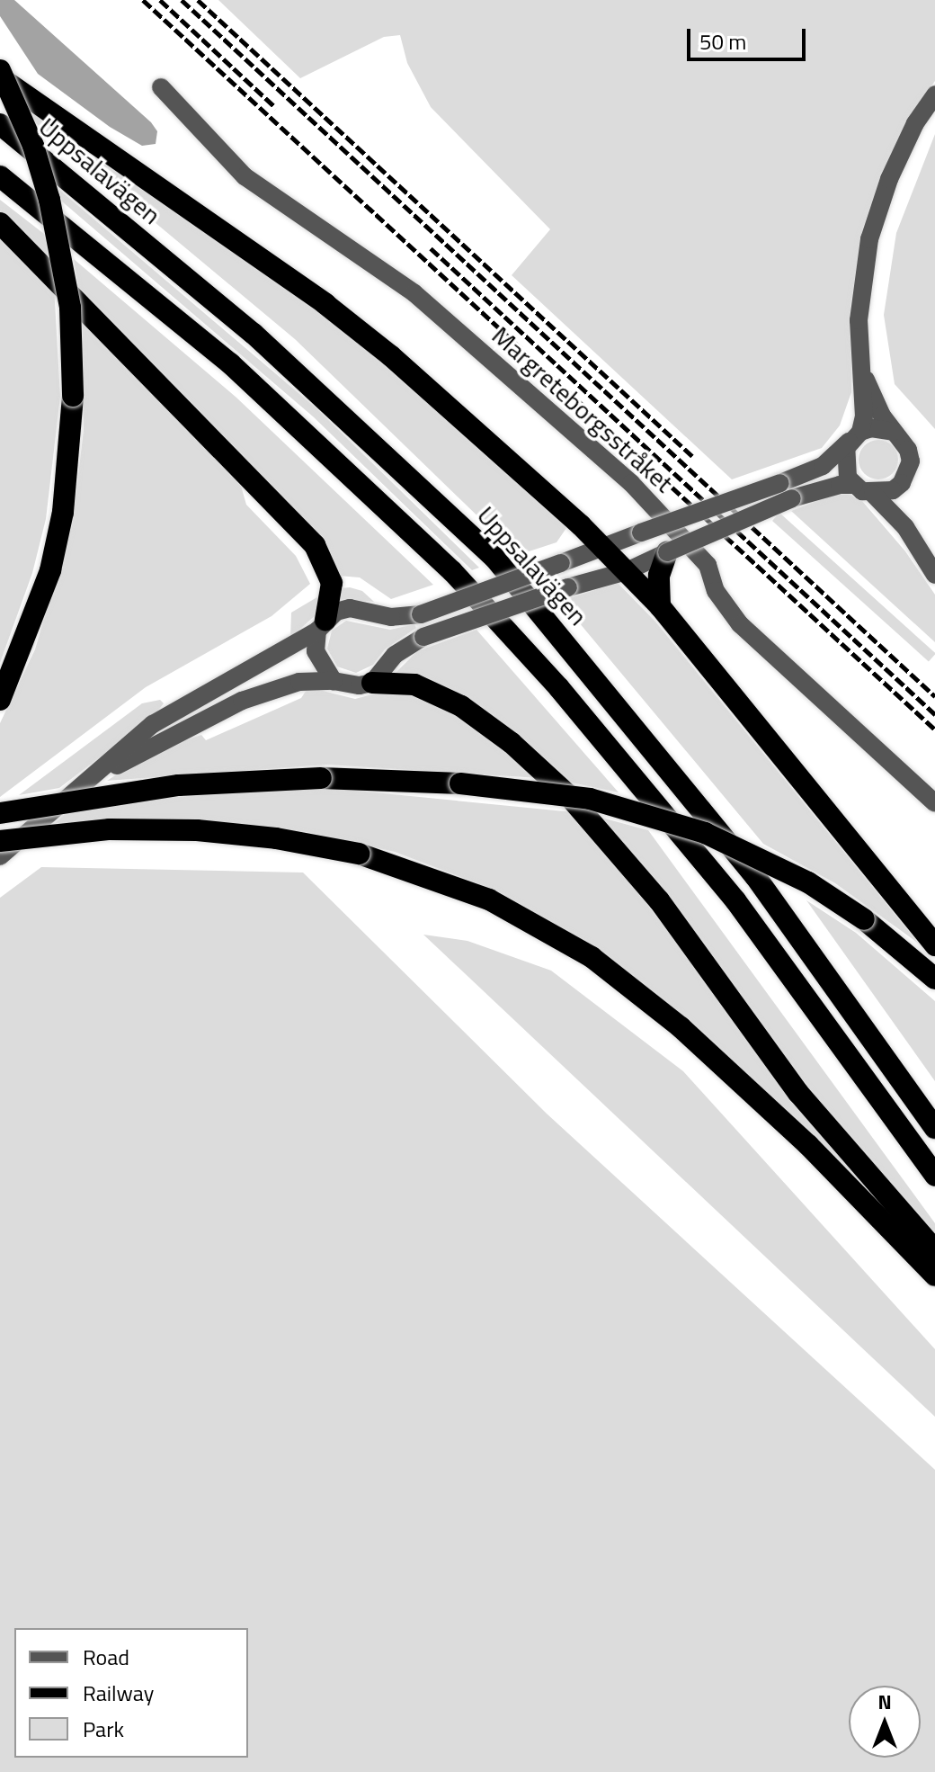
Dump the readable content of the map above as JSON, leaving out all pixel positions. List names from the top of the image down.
{
  "streets": {
    "highway": ["Uppsalavägen"],
    "street": ["Margreteborgsstråket"]
  },
  "legend": ["Road", "Railway", "Park"],
  "scale_bar": "50 m",
  "north": "top"
}
